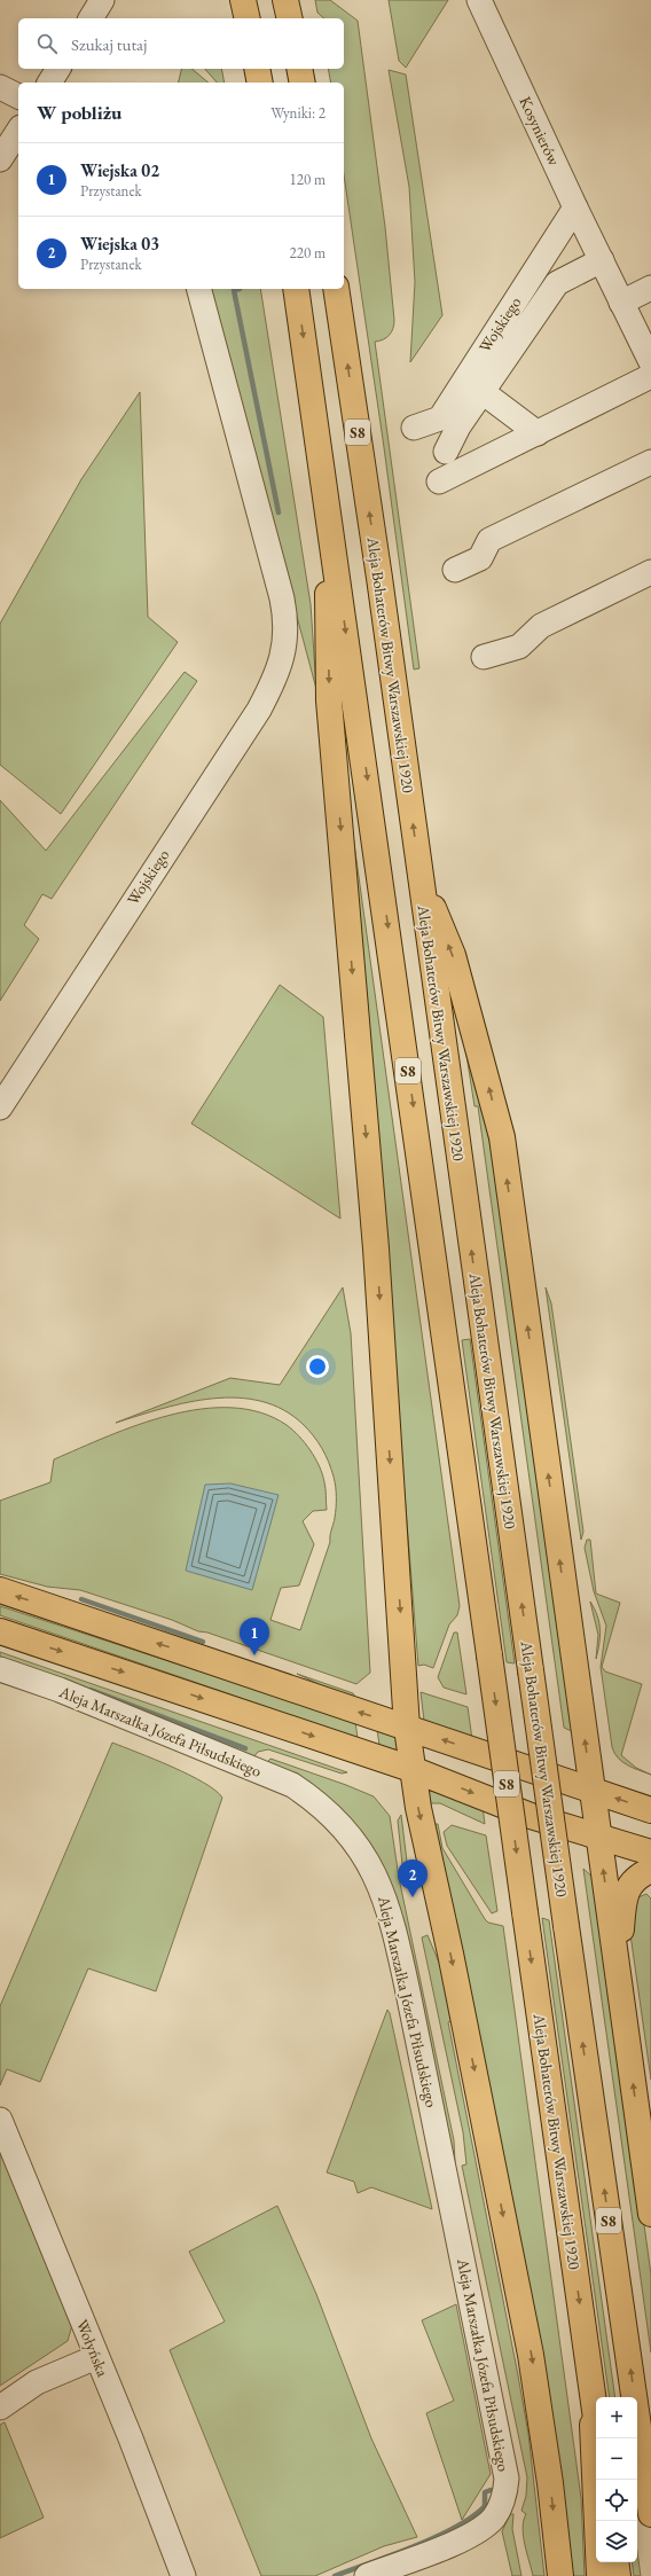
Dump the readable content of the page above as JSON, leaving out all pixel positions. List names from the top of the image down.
{
  "streets": {
    "main road": ["S8", "Aleja Bohaterów Bitwy Warszawskiej 1920"],
    "street": [
      "Kosynierów",
      "Wojskiego",
      "Aleja Marszałka Józefa Piłsudskiego",
      "Wołyńska"
    ]
  },
  "crossings": [
    ["Kosynierów", "Wojskiego"]
  ],
  "page": {
    "search": "Szukaj tutaj",
    "heading": ["W pobliżu", "Wyniki: 2"],
    "list": [
      {
        "mark": "1",
        "name": "Wiejska 02",
        "note": "Przystanek",
        "value": "120 m"
      },
      {
        "mark": "2",
        "name": "Wiejska 03",
        "note": "Przystanek",
        "value": "220 m"
      }
    ],
    "pins": ["1", "2"],
    "map_buttons": ["+", "−"]
  }
}
